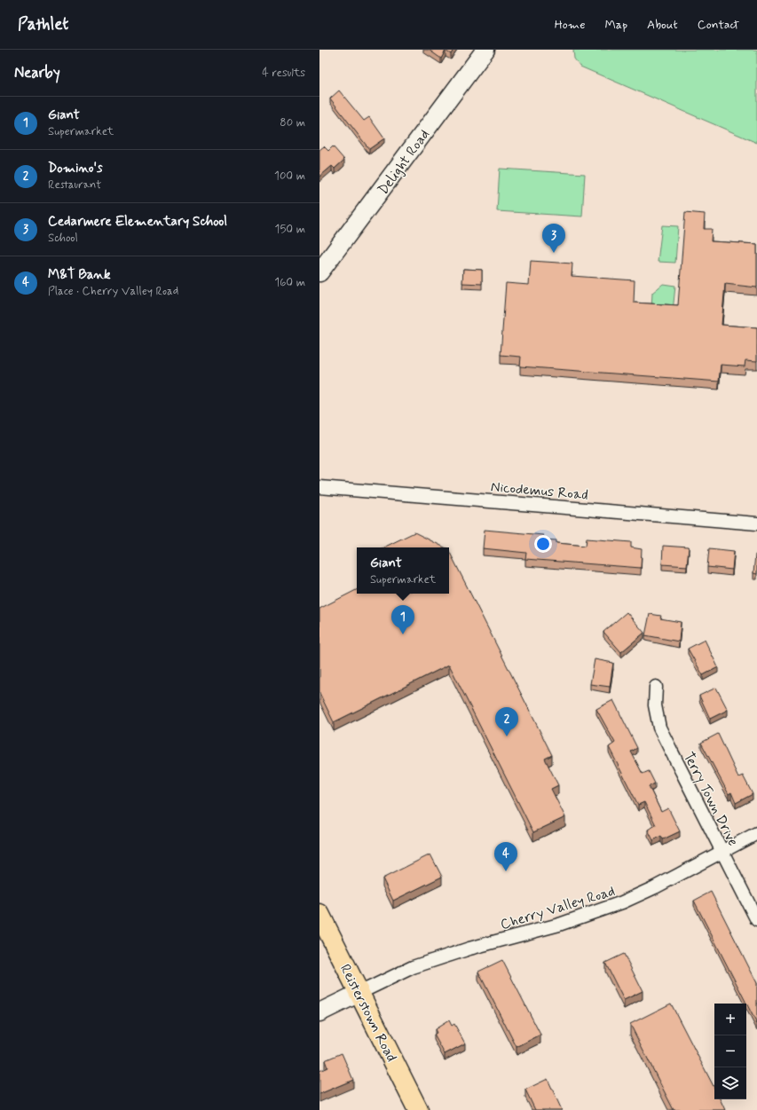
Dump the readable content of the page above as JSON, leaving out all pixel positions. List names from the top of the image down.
{
  "streets": {
    "main road": ["Reisterstown Road"],
    "street": [
      "Delight Road",
      "Nicodemus Road",
      "Terry Town Drive",
      "Cherry Valley Road"
    ]
  },
  "crossings": [
    ["Terry Town Drive", "Cherry Valley Road"],
    ["Cherry Valley Road", "Reisterstown Road"]
  ],
  "page": {
    "header": "Pathlet",
    "nav": [
      "Home",
      "Map",
      "About",
      "Contact"
    ],
    "heading": ["Nearby", "4 results"],
    "list": [
      {
        "mark": "1",
        "name": "Giant",
        "note": "Supermarket",
        "value": "80 m"
      },
      {
        "mark": "2",
        "name": "Domino's",
        "note": "Restaurant",
        "value": "100 m"
      },
      {
        "mark": "3",
        "name": "Cedarmere Elementary School",
        "note": "School",
        "value": "150 m"
      },
      {
        "mark": "4",
        "name": "M&T Bank",
        "note": "Place · Cherry Valley Road",
        "value": "160 m"
      }
    ],
    "pins": [
      "3",
      "1",
      "2",
      "4"
    ],
    "popup": ["Giant", "Supermarket"],
    "map_buttons": ["+", "−"]
  }
}
